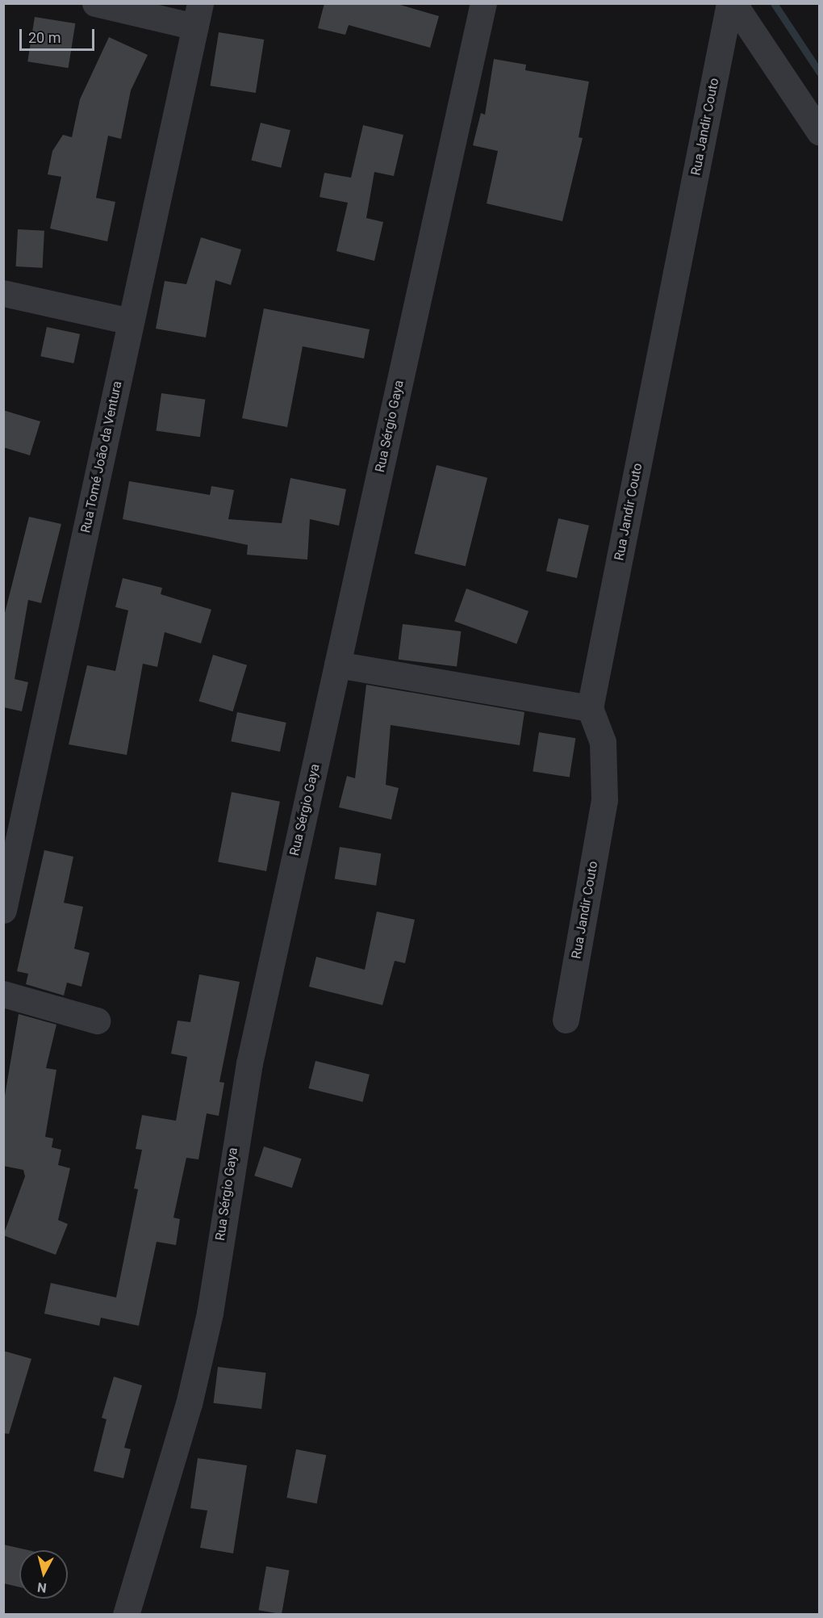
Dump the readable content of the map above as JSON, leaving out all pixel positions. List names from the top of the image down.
{
  "streets": {
    "street": ["Rua Jandir Couto", "Rua Sérgio Gaya", "Rua Tomé João da Ventura"]
  },
  "scale_bar": "20 m",
  "north": "bottom"
}
